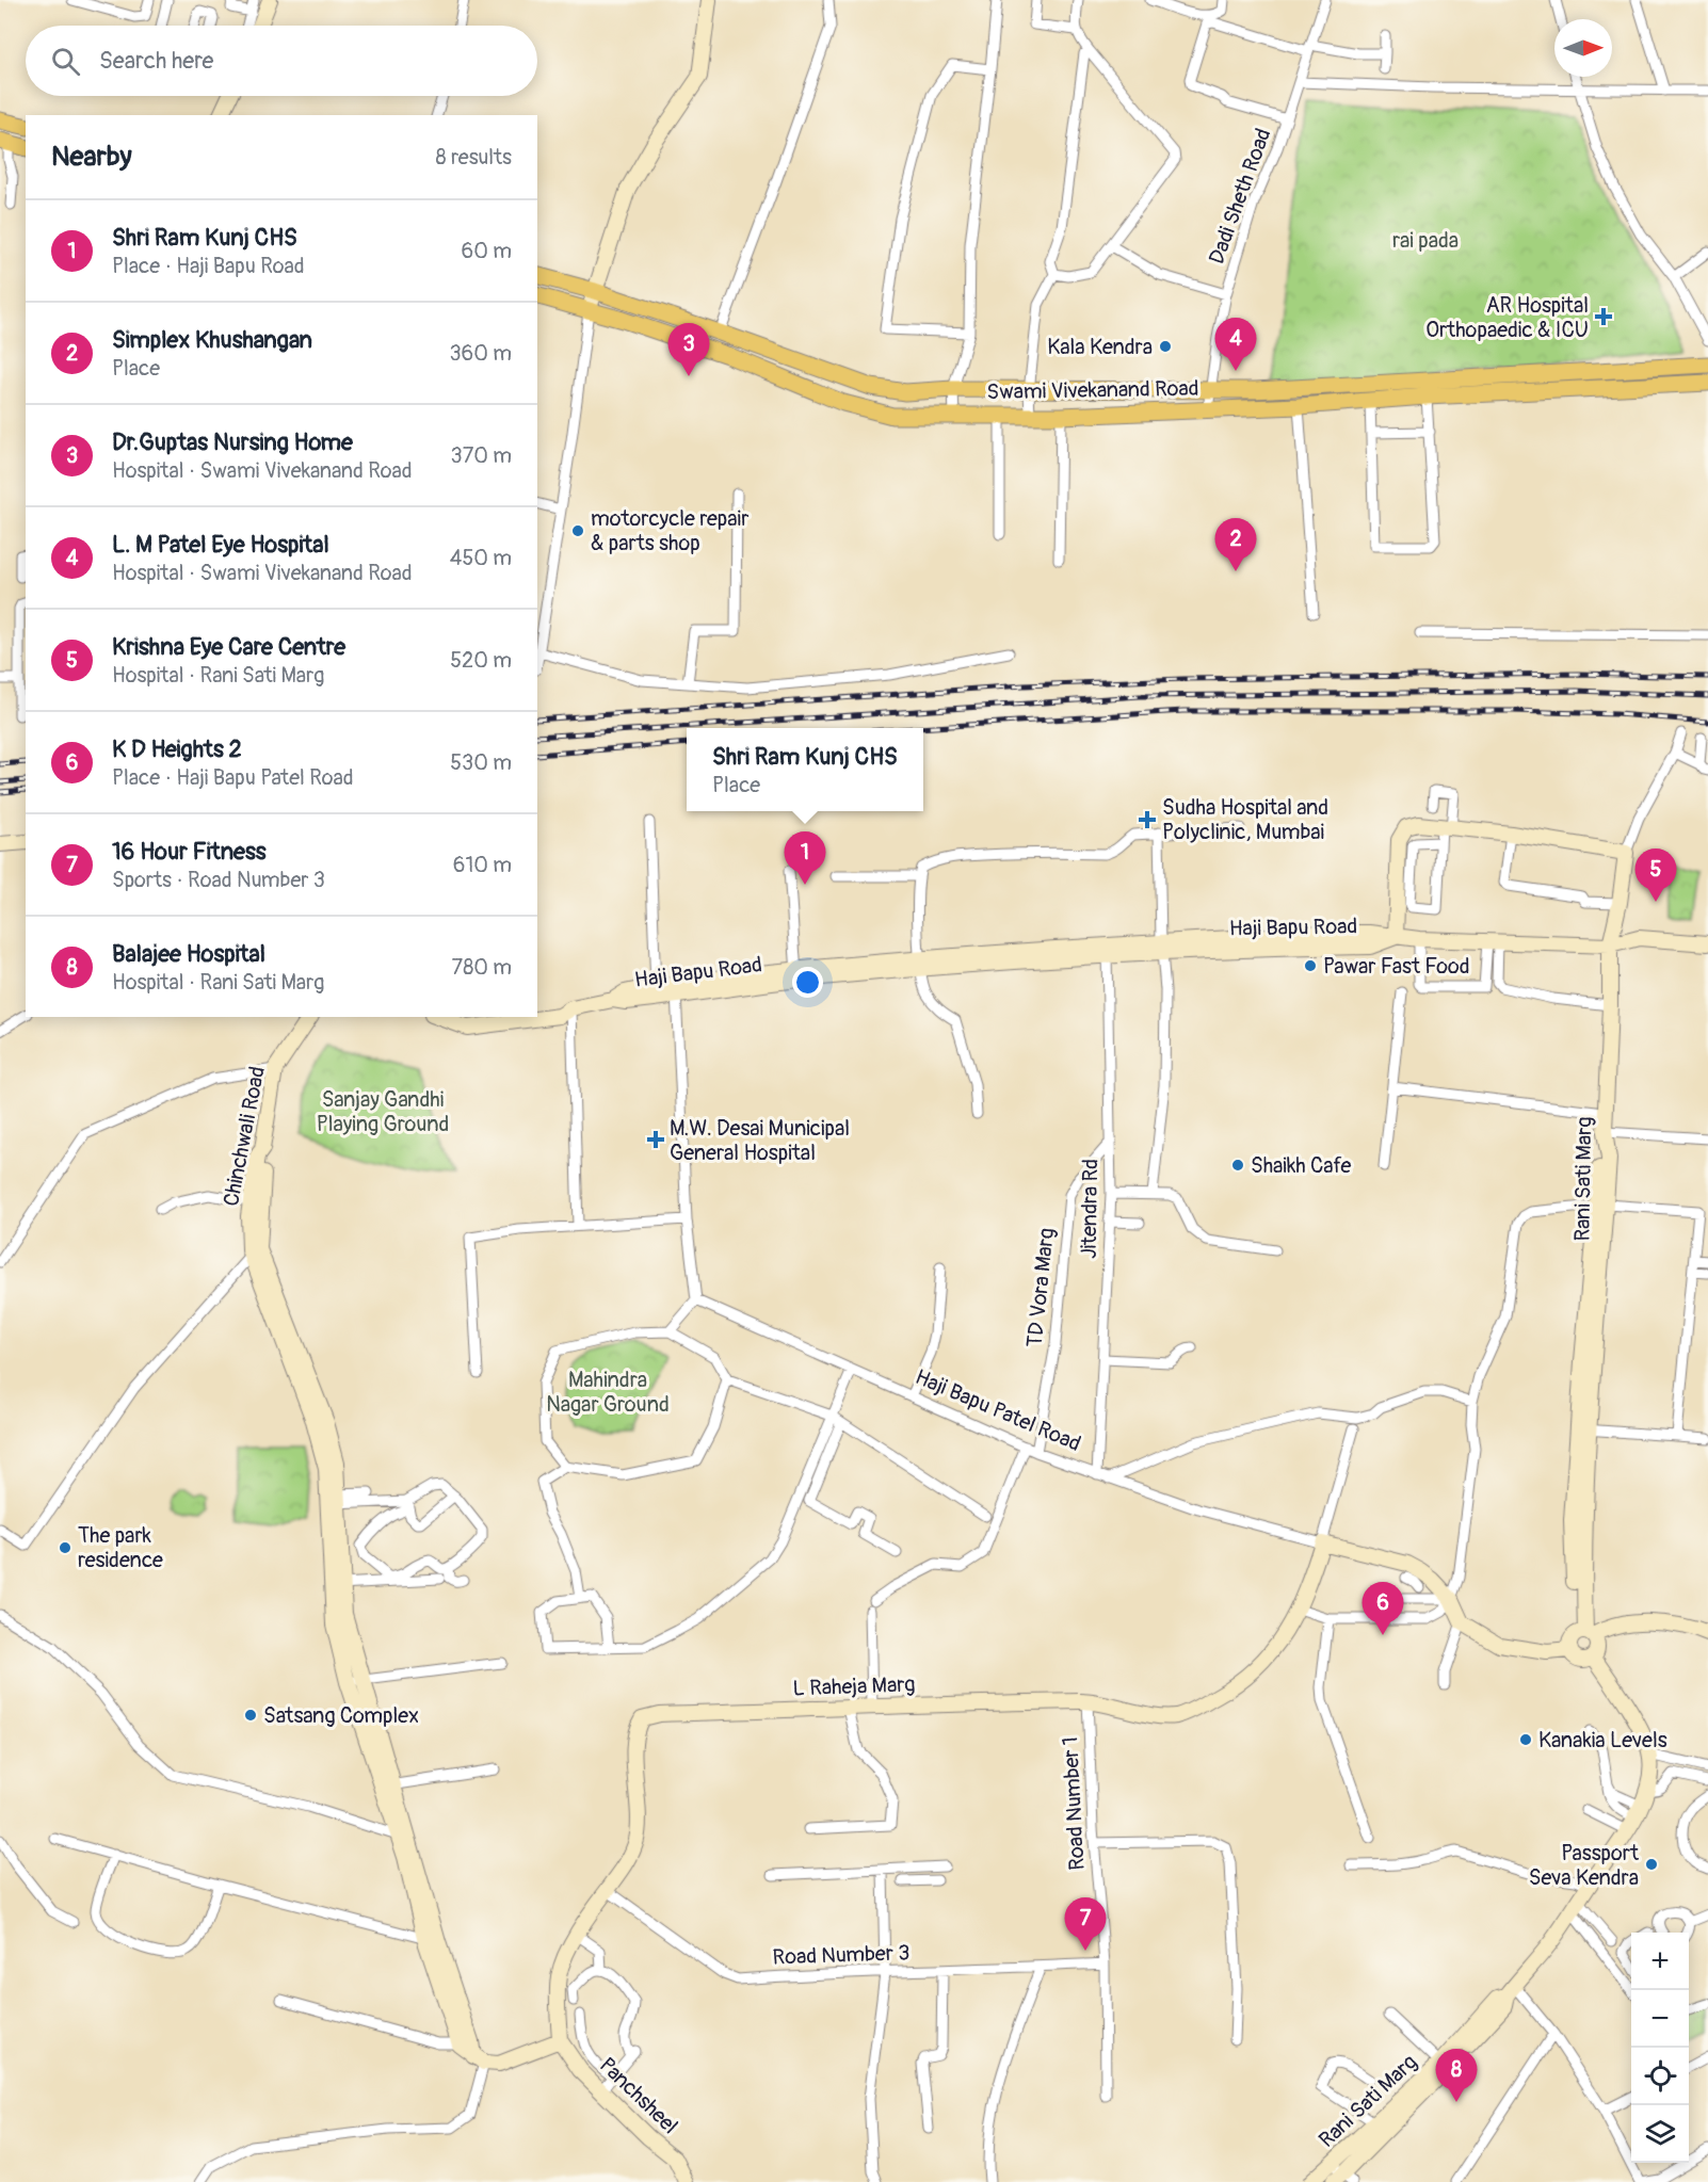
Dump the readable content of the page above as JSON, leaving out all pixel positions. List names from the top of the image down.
{
  "streets": {
    "main road": ["Swami Vivekanand Road"],
    "street": [
      "Dadi Sheth Road",
      "Haji Bapu Road",
      "Chinchwali Road",
      "Rani Sati Marg",
      "Jitendra Rd",
      "TD Vora Marg",
      "Haji Bapu Patel Road",
      "L Raheja Marg",
      "Road Number 1",
      "Road Number 3",
      "Panchsheel"
    ]
  },
  "crossings": [
    ["Dadi Sheth Road", "Swami Vivekanand Road"],
    ["Haji Bapu Road", "Rani Sati Marg"],
    ["Haji Bapu Road", "Jitendra Rd"],
    ["Jitendra Rd", "TD Vora Marg"],
    ["Jitendra Rd", "Haji Bapu Patel Road"],
    ["TD Vora Marg", "Haji Bapu Patel Road"],
    ["Haji Bapu Patel Road", "L Raheja Marg"],
    ["L Raheja Marg", "Road Number 1"],
    ["L Raheja Marg", "Road Number 3"],
    ["L Raheja Marg", "Panchsheel"],
    ["Road Number 1", "Road Number 3"]
  ],
  "parks": ["rai pada", "Sanjay Gandhi Playing Ground", "Mahindra Nagar Ground"],
  "places": {
    "health": ["AR Hospital Orthopaedic & ICU", "Sudha Hospital and Polyclinic, Mumbai", "M.W. Desai Municipal General Hospital"],
    "other": [
      "Kala Kendra",
      "motorcycle repair & parts shop",
      "Pawar Fast Food",
      "Shaikh Cafe",
      "The park residence",
      "Satsang Complex",
      "Kanakia Levels",
      "Passport Seva Kendra"
    ]
  },
  "north": "right",
  "page": {
    "search": "Search here",
    "heading": ["Nearby", "8 results"],
    "list": [
      {
        "mark": "1",
        "name": "Shri Ram Kunj CHS",
        "note": "Place · Haji Bapu Road",
        "value": "60 m"
      },
      {
        "mark": "2",
        "name": "Simplex Khushangan",
        "note": "Place",
        "value": "360 m"
      },
      {
        "mark": "3",
        "name": "Dr.Guptas Nursing Home",
        "note": "Hospital · Swami Vivekanand Road",
        "value": "370 m"
      },
      {
        "mark": "4",
        "name": "L. M Patel Eye Hospital",
        "note": "Hospital · Swami Vivekanand Road",
        "value": "450 m"
      },
      {
        "mark": "5",
        "name": "Krishna Eye Care Centre",
        "note": "Hospital · Rani Sati Marg",
        "value": "520 m"
      },
      {
        "mark": "6",
        "name": "K D Heights 2",
        "note": "Place · Haji Bapu Patel Road",
        "value": "530 m"
      },
      {
        "mark": "7",
        "name": "16 Hour Fitness",
        "note": "Sports · Road Number 3",
        "value": "610 m"
      },
      {
        "mark": "8",
        "name": "Balajee Hospital",
        "note": "Hospital · Rani Sati Marg",
        "value": "780 m"
      }
    ],
    "pins": [
      "4",
      "3",
      "2",
      "1",
      "5",
      "6",
      "7",
      "8"
    ],
    "popup": ["Shri Ram Kunj CHS", "Place"],
    "map_buttons": ["+", "−"]
  }
}
